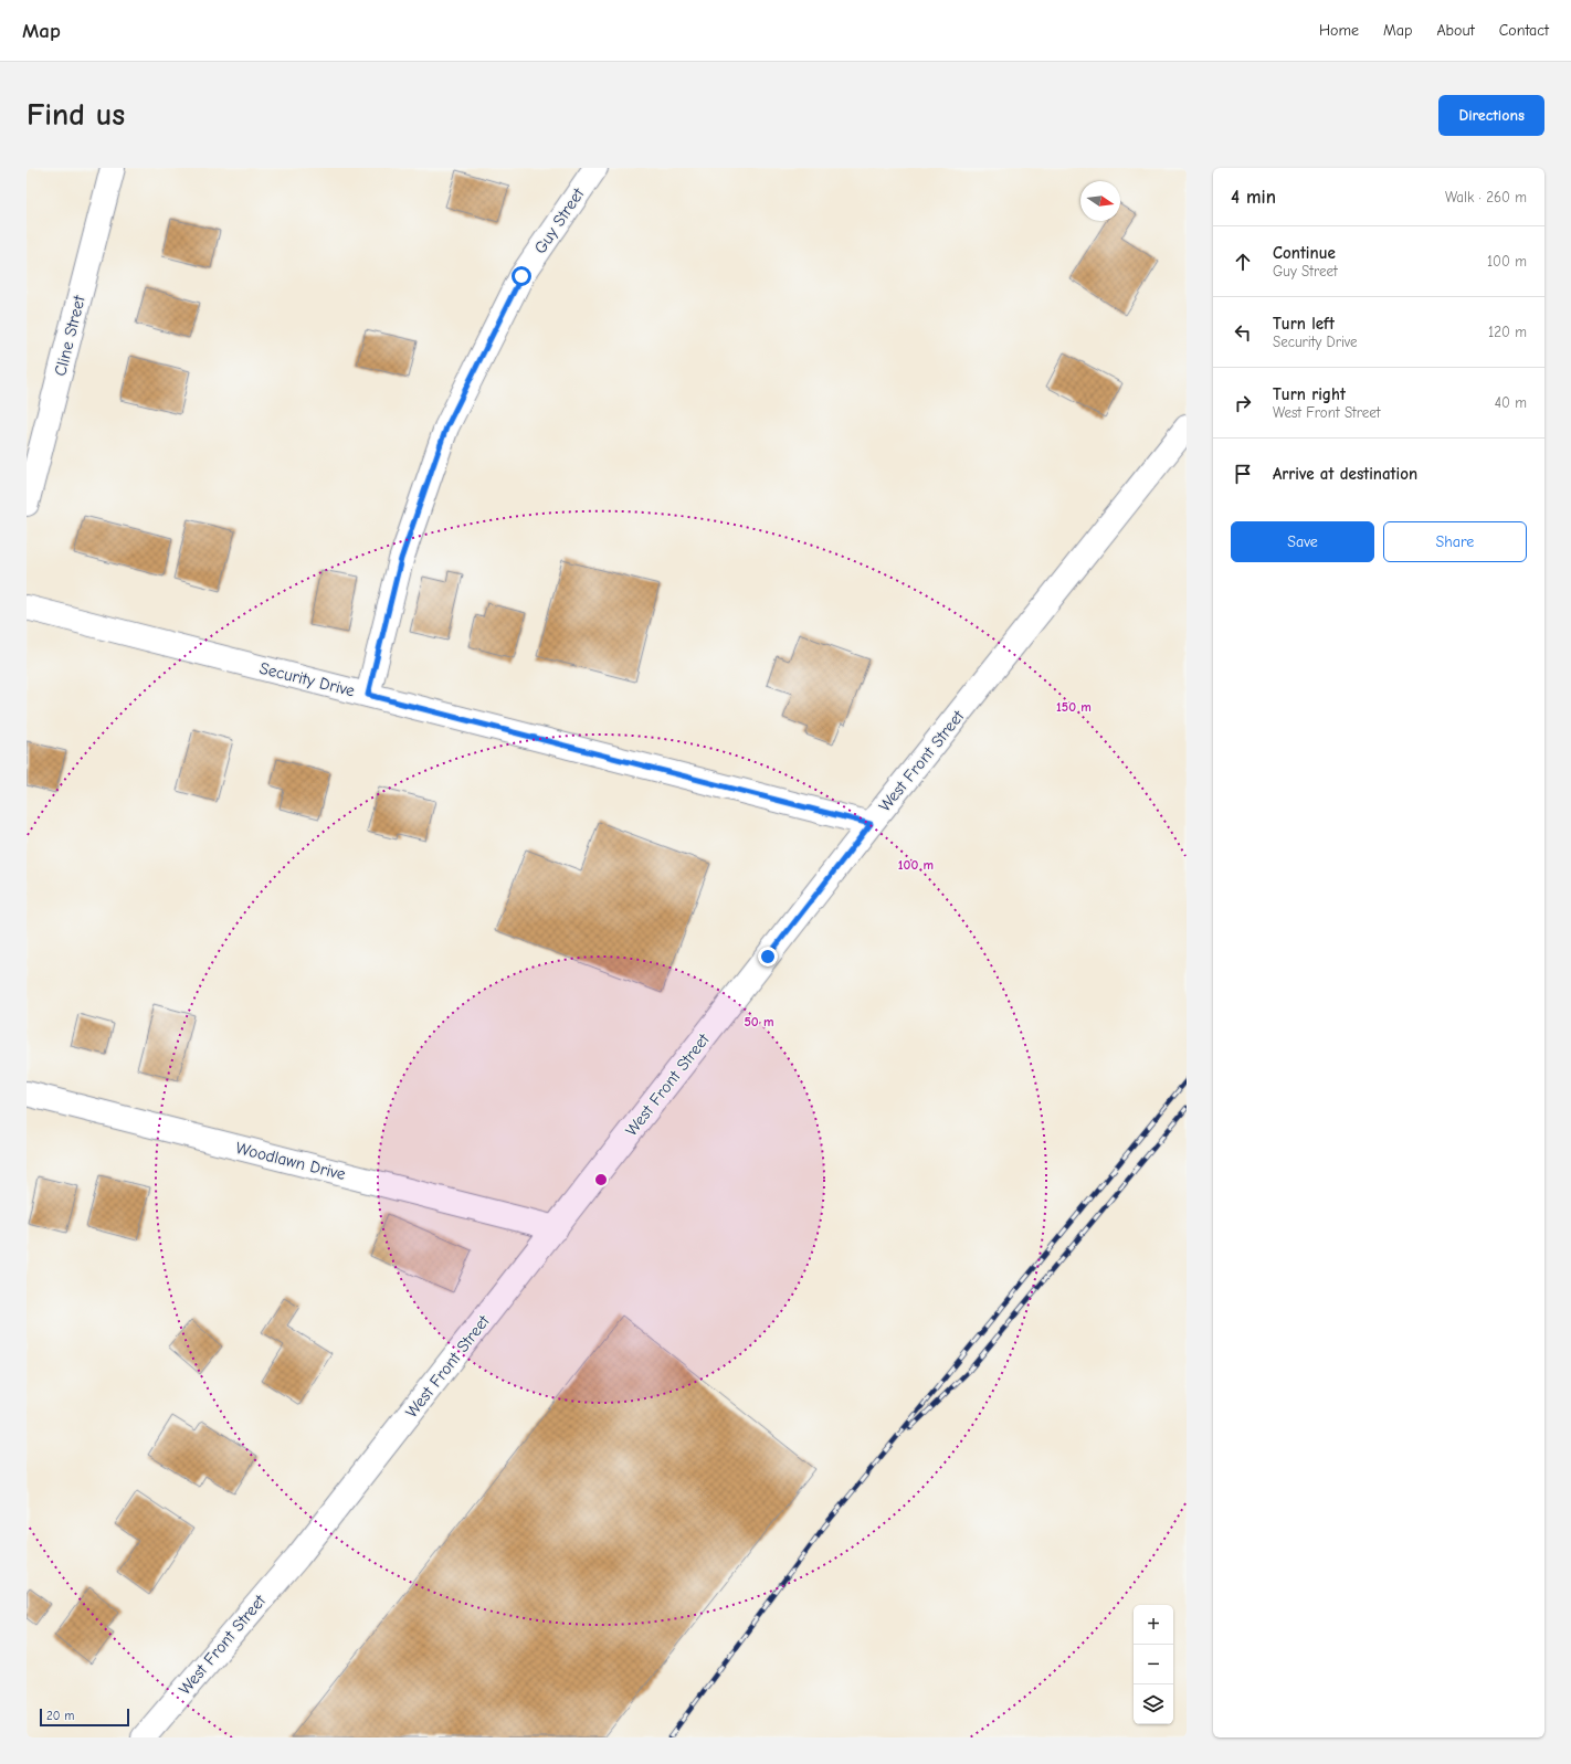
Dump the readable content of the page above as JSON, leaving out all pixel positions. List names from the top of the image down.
{
  "streets": {
    "street": [
      "Guy Street",
      "Cline Street",
      "Security Drive",
      "West Front Street",
      "Woodlawn Drive"
    ]
  },
  "crossings": [
    ["Guy Street", "Security Drive"],
    ["Security Drive", "West Front Street"],
    ["West Front Street", "Woodlawn Drive"]
  ],
  "scale_bar": "20 m",
  "north": "right",
  "page": {
    "header": "Map",
    "nav": [
      "Home",
      "Map",
      "About",
      "Contact"
    ],
    "buttons": [
      "Directions",
      ["Save", "Share"]
    ],
    "title": "Find us",
    "heading": ["4 min", "Walk · 260 m"],
    "list": [
      ["Continue", "Guy Street", "100 m"],
      ["Turn left", "Security Drive", "120 m"],
      ["Turn right", "West Front Street", "40 m"],
      "Arrive at destination"
    ],
    "map_buttons": ["+", "−"],
    "scale": "20 m"
  },
  "rings": ["150 m", "100 m", "50 m"]
}
